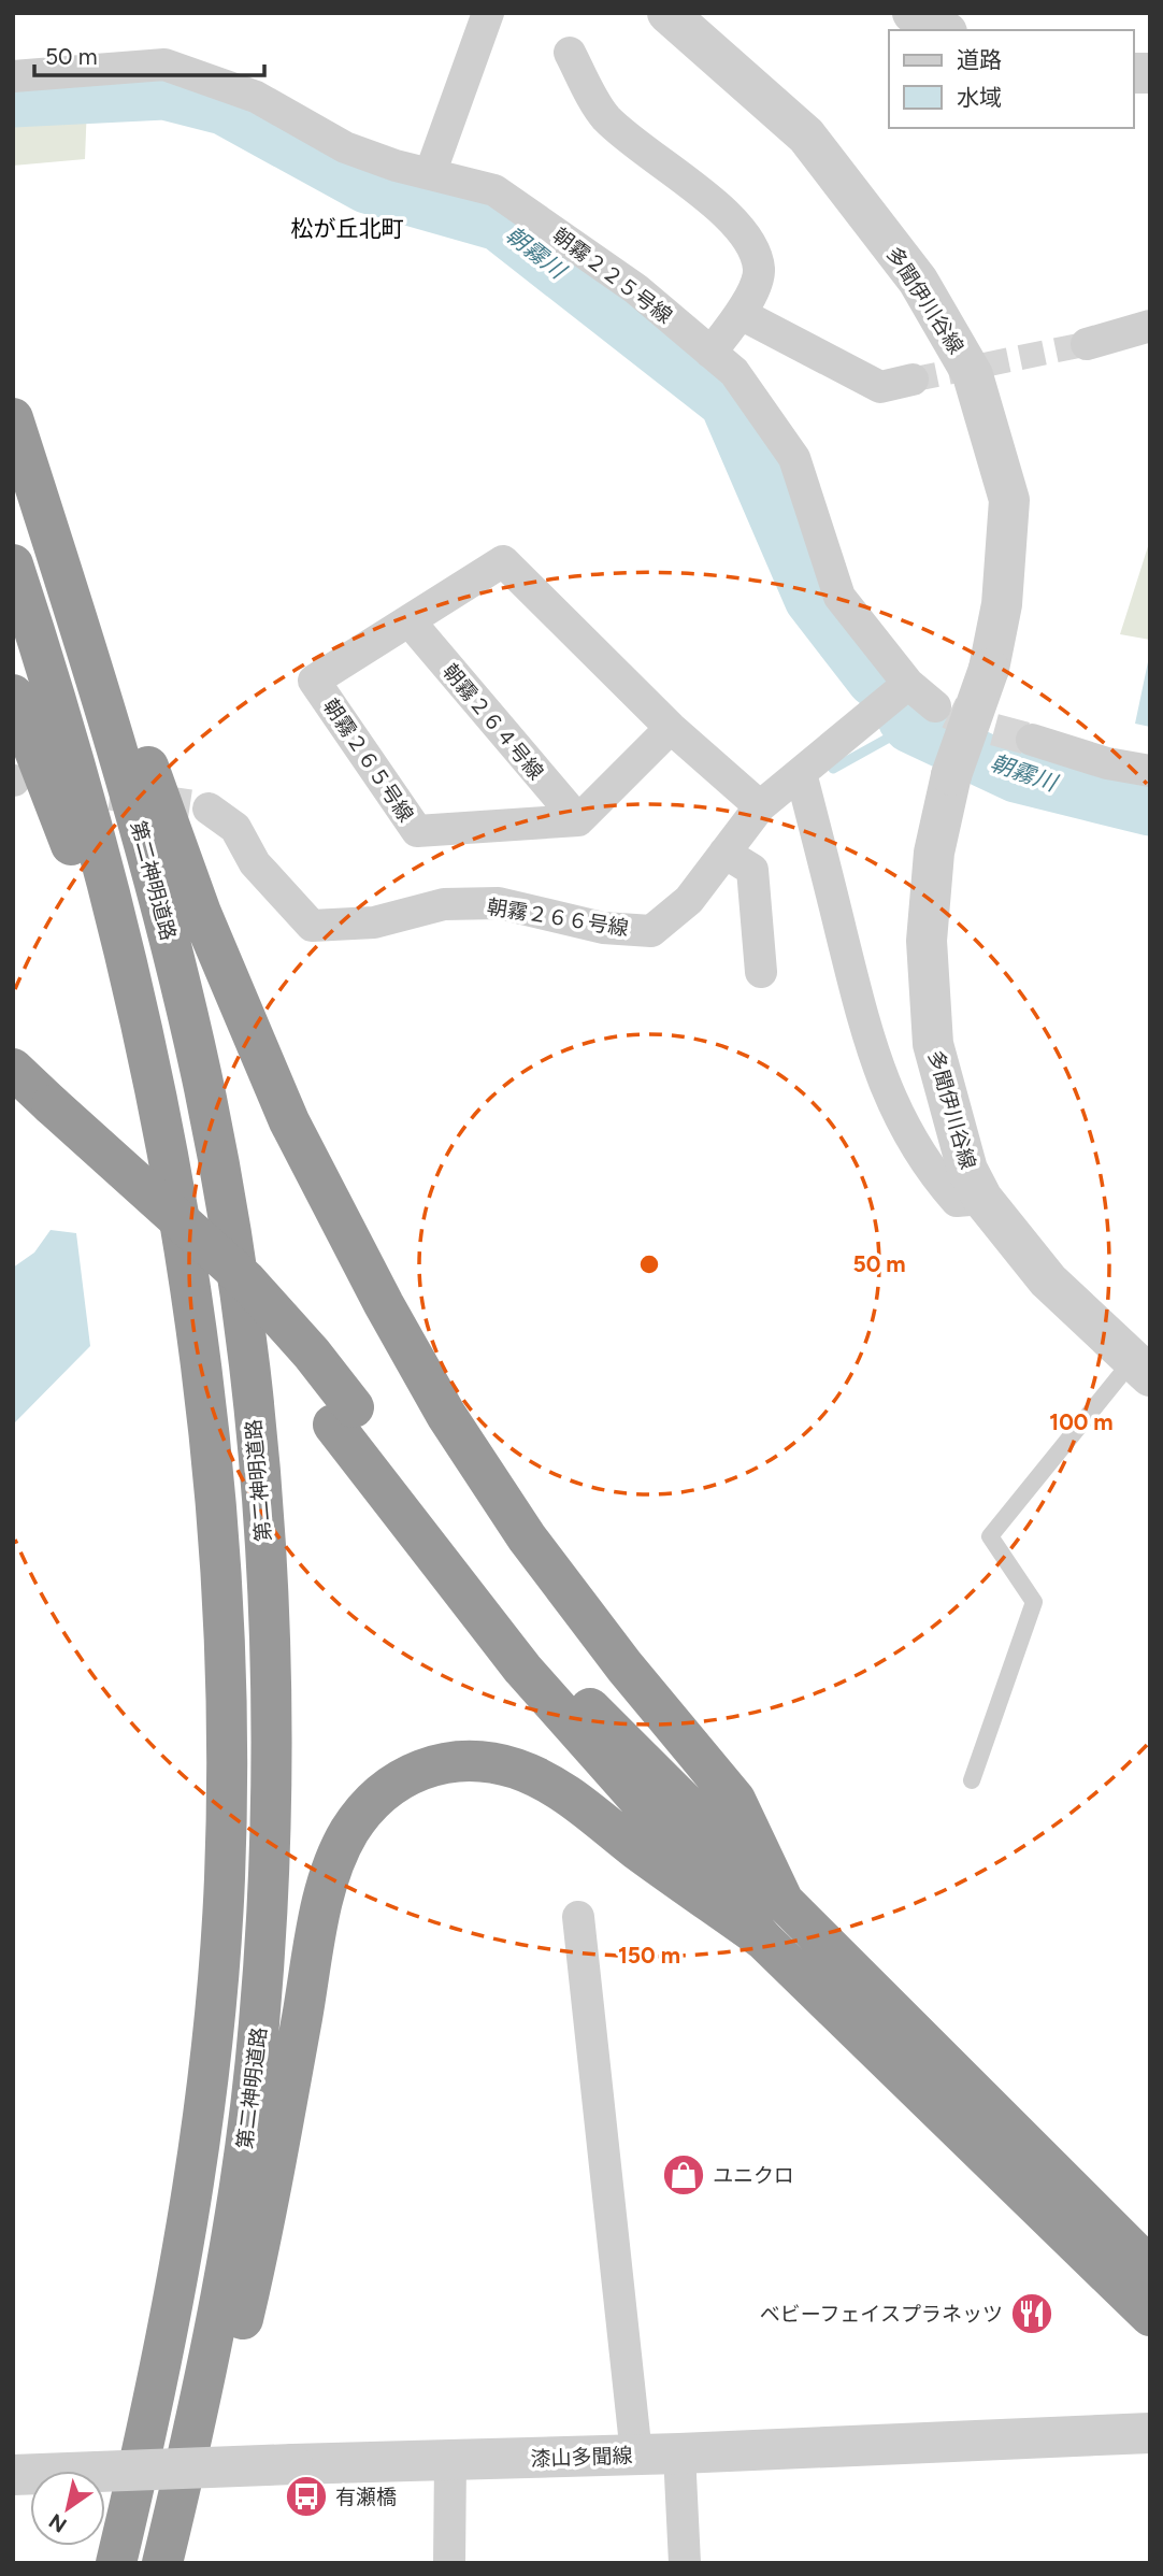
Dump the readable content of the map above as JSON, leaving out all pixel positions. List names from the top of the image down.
{
  "streets": {
    "highway": ["第二神明道路"],
    "street": [
      "朝霧２２５号線",
      "多聞伊川谷線",
      "朝霧２６４号線",
      "朝霧２６５号線",
      "朝霧２６６号線",
      "漆山多聞線"
    ]
  },
  "crossings": [
    ["朝霧２２５号線", "朝霧２６６号線"],
    ["朝霧２６４号線", "朝霧２６５号線"],
    ["朝霧２６５号線", "朝霧２６６号線"]
  ],
  "districts": ["松が丘北町"],
  "water": ["朝霧川"],
  "places": {
    "shop": ["ユニクロ"],
    "restaurant": ["ベビーフェイスプラネッツ"],
    "bus stop": ["有瀬橋"]
  },
  "legend": ["道路", "水域"],
  "scale_bar": "50 m",
  "north": "bottom left",
  "rings": ["50 m", "100 m", "150 m"]
}
